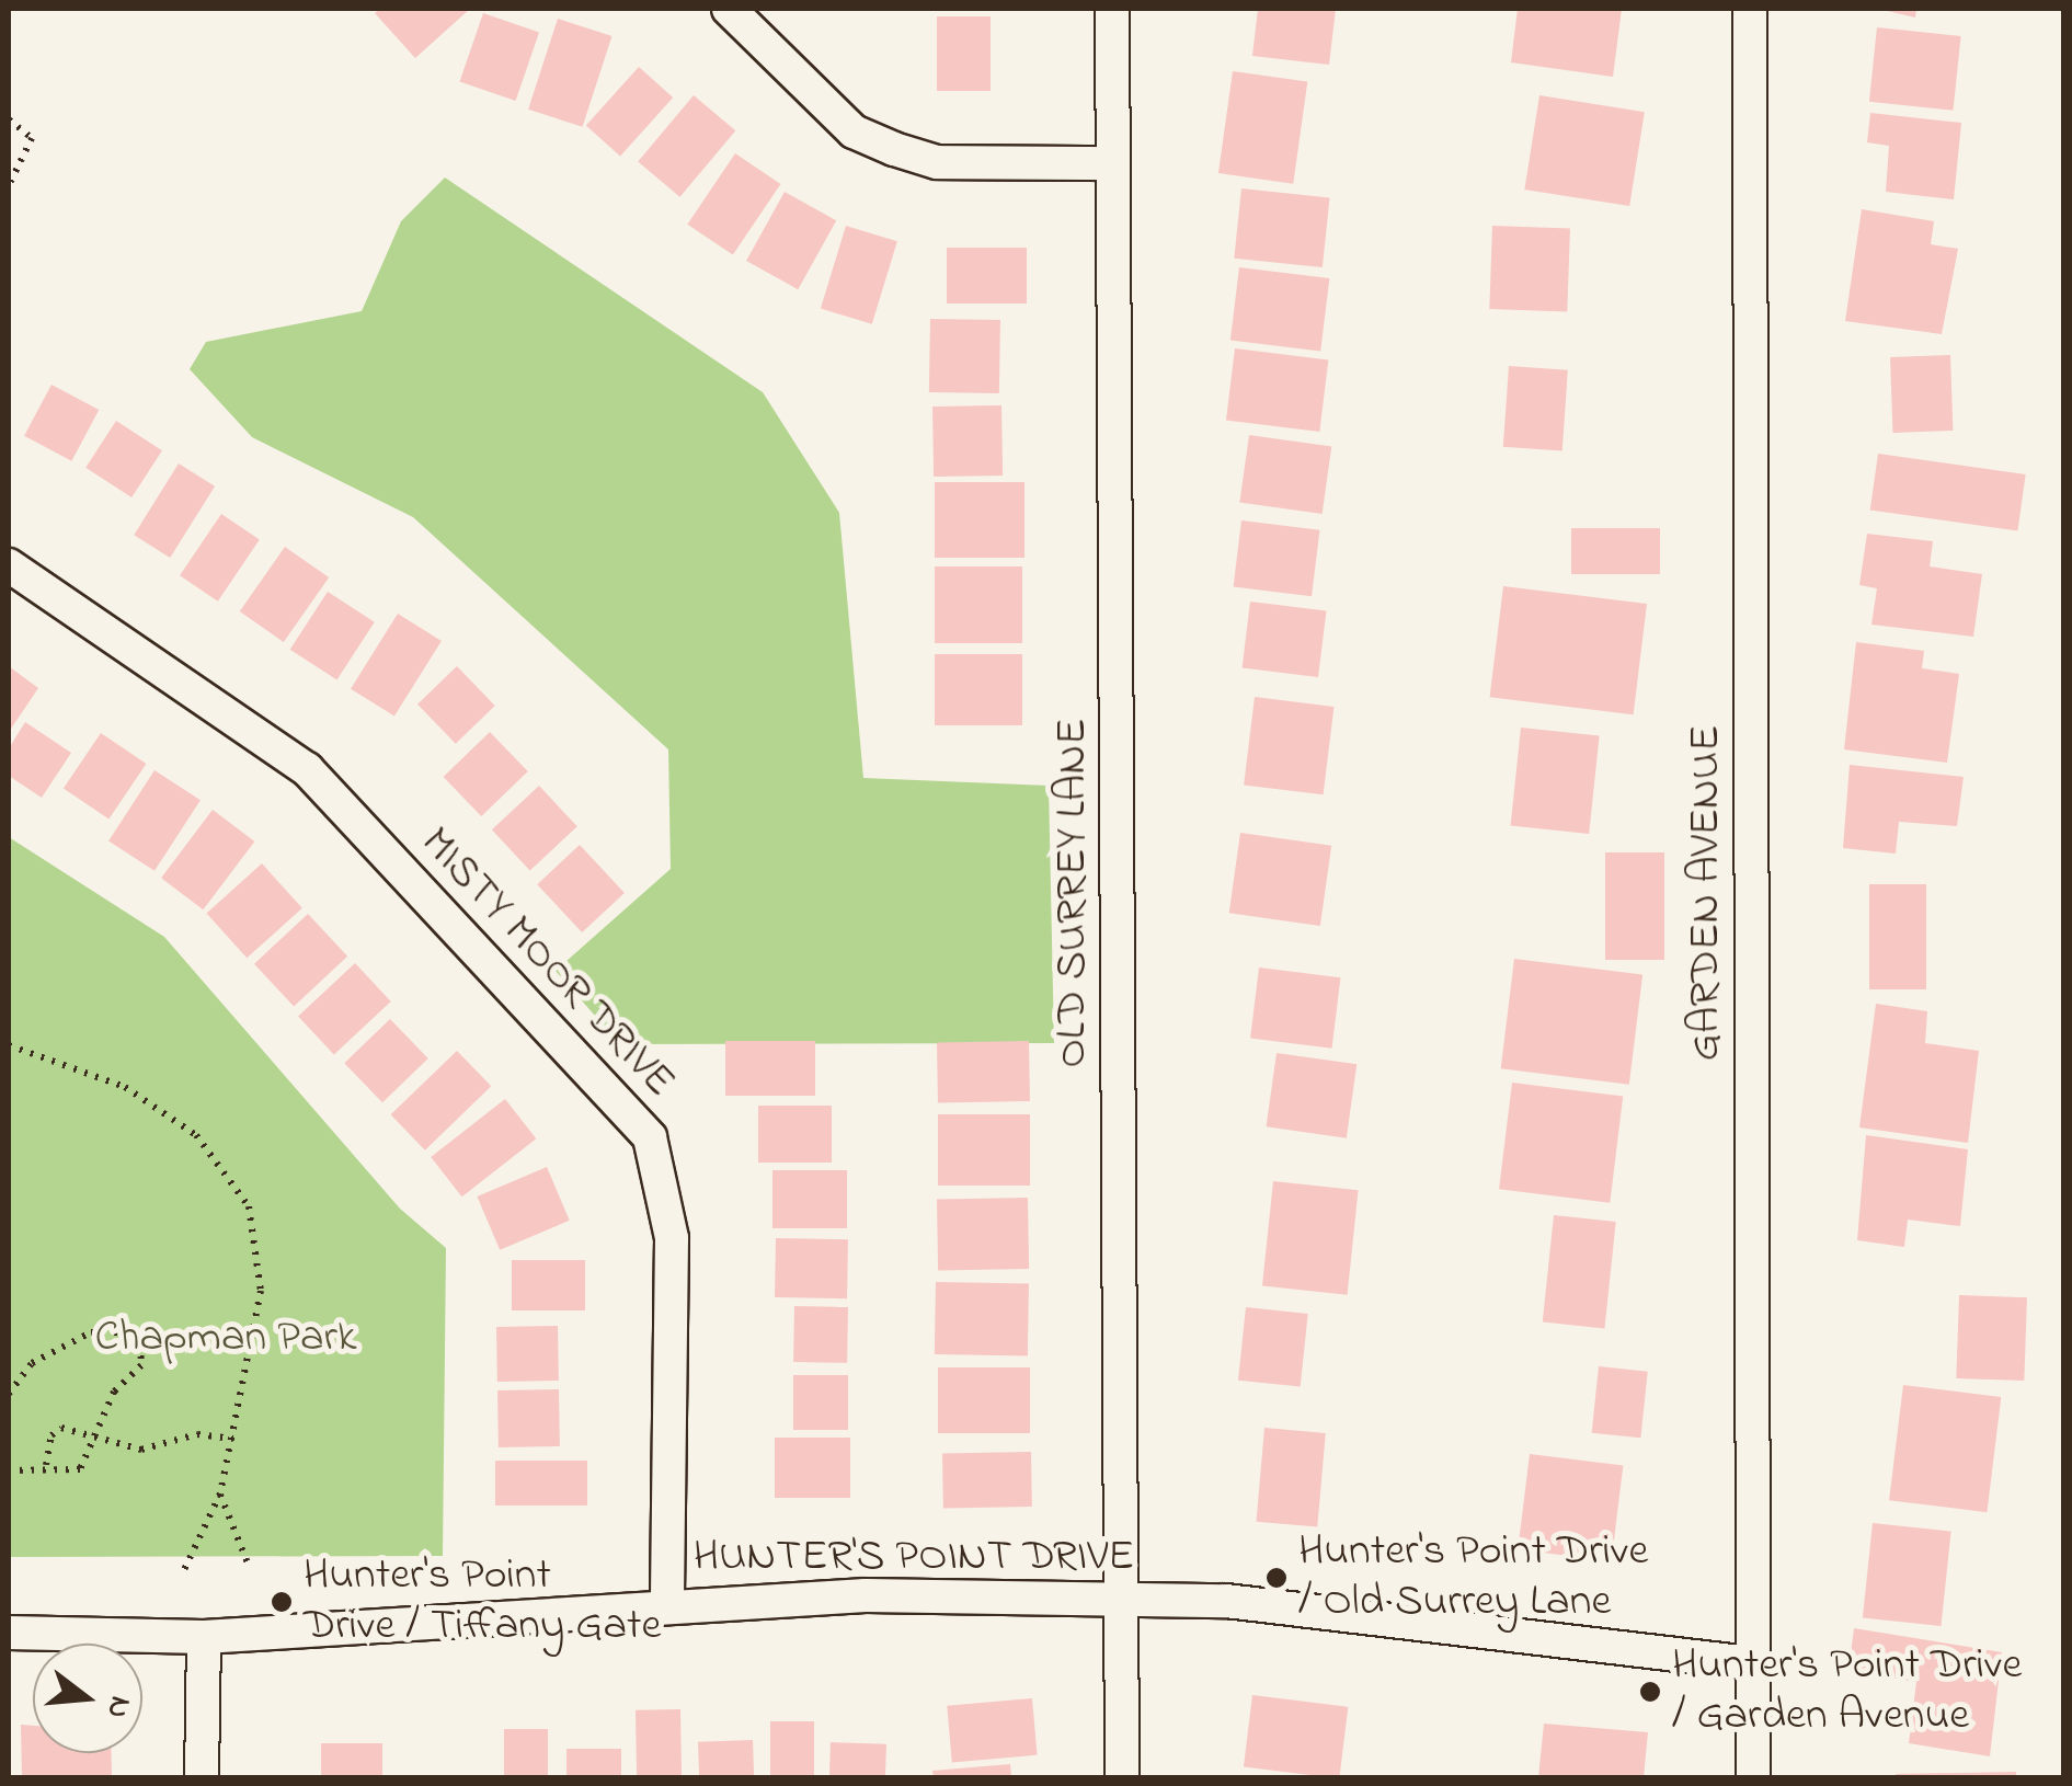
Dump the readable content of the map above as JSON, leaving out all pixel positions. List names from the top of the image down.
{
  "streets": {
    "street": [
      "OLD SURREY LANE",
      "GARDEN AVENUE",
      "MISTY MOOR DRIVE",
      "HUNTER'S POINT DRIVE"
    ]
  },
  "crossings": [
    ["OLD SURREY LANE", "HUNTER'S POINT DRIVE"],
    ["GARDEN AVENUE", "HUNTER'S POINT DRIVE"],
    ["MISTY MOOR DRIVE", "HUNTER'S POINT DRIVE"]
  ],
  "parks": ["Chapman Park"],
  "places": ["Hunter's Point Drive / Old Surrey Lane", "Hunter's Point Drive / Tiffany Gate", "Hunter's Point Drive / Garden Avenue"],
  "north": "right"
}
